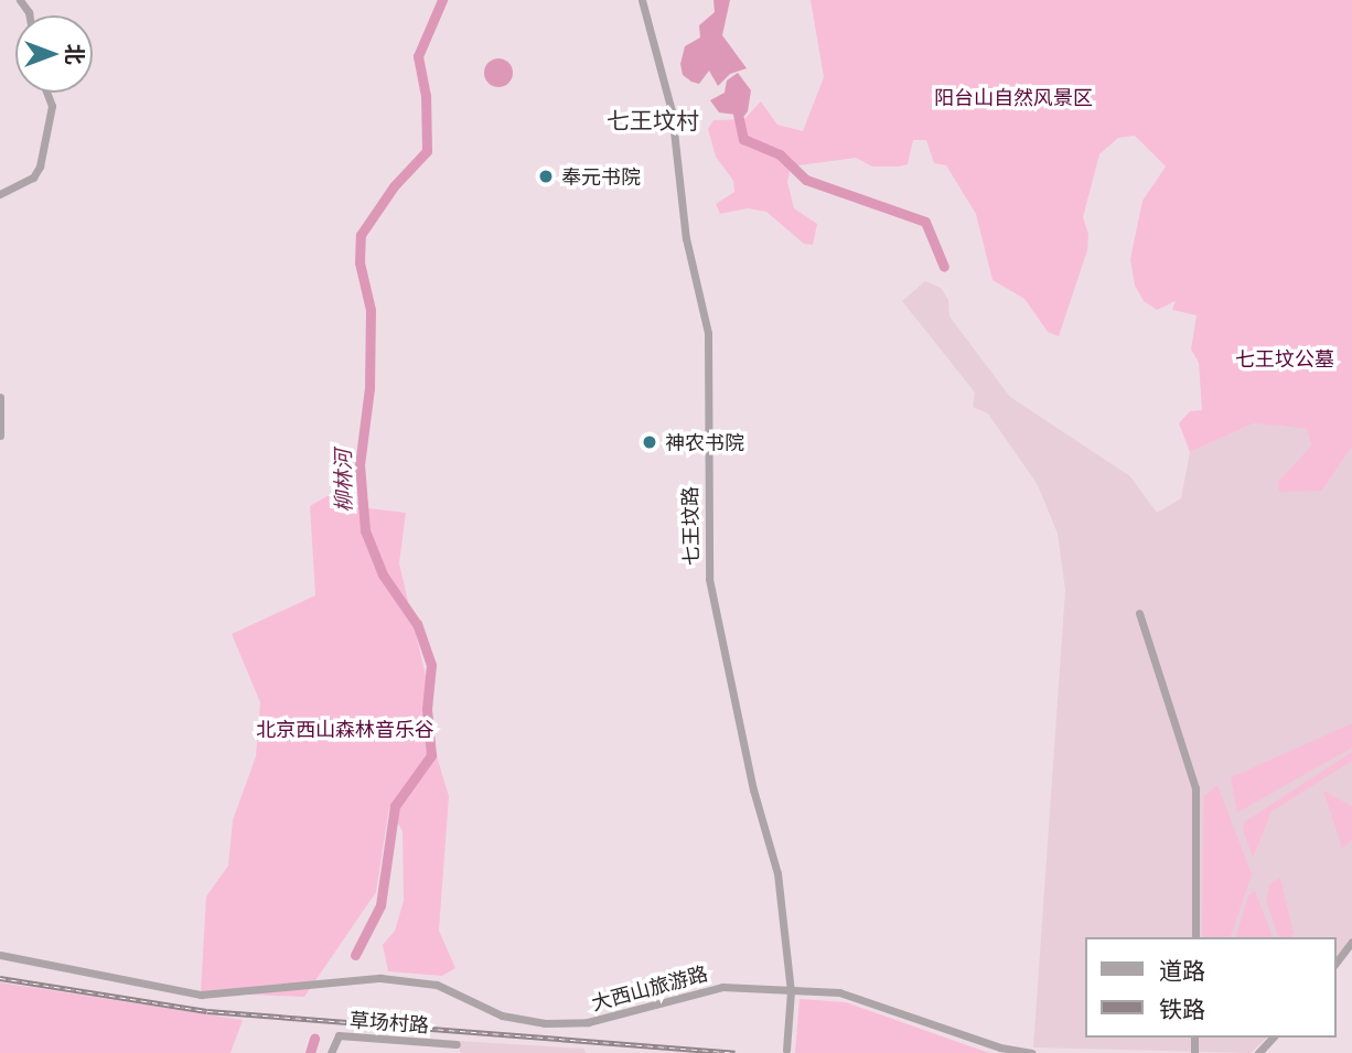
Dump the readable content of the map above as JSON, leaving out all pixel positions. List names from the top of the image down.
{
  "streets": {
    "street": ["七王坟路", "大西山旅游路", "草场村路"]
  },
  "crossings": [
    ["七王坟路", "大西山旅游路"]
  ],
  "districts": ["七王坟村"],
  "water": ["柳林河"],
  "parks": ["阳台山自然风景区", "七王坟公墓", "北京西山森林音乐谷"],
  "places": ["奉元书院", "神农书院"],
  "legend": ["道路", "铁路"],
  "north": "right"
}
